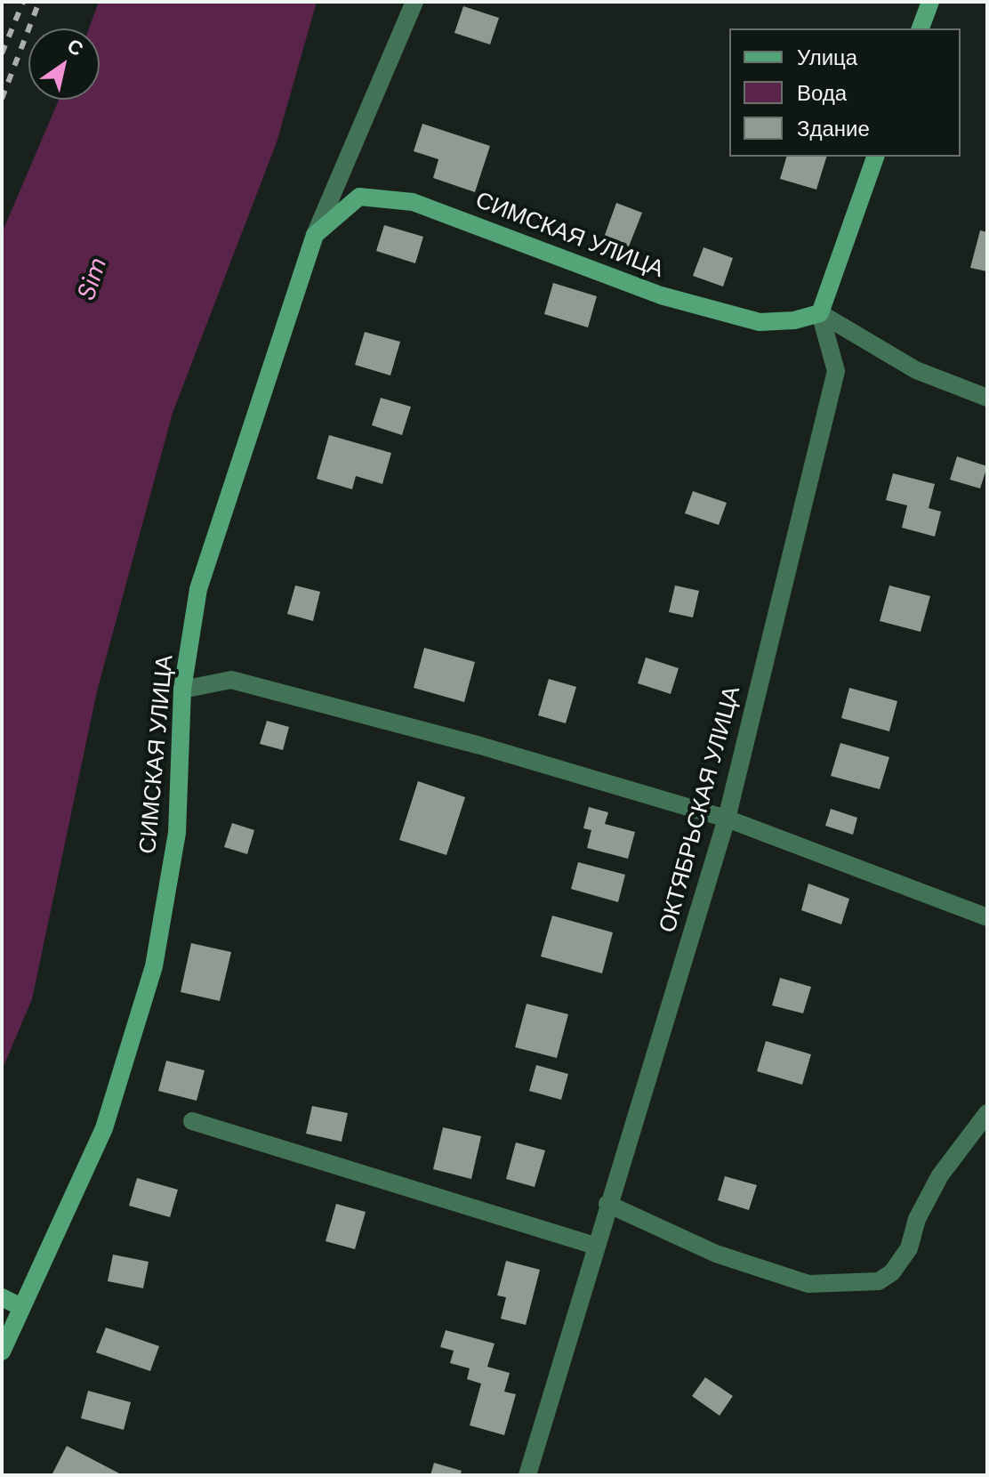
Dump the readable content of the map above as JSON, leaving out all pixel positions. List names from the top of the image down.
{
  "streets": {
    "main road": ["СИМСКАЯ УЛИЦА"],
    "street": ["ОКТЯБРЬСКАЯ УЛИЦА"]
  },
  "crossings": [
    ["СИМСКАЯ УЛИЦА", "ОКТЯБРЬСКАЯ УЛИЦА"]
  ],
  "water": ["Sim"],
  "legend": ["Улица", "Вода", "Здание"],
  "north": "top right"
}
